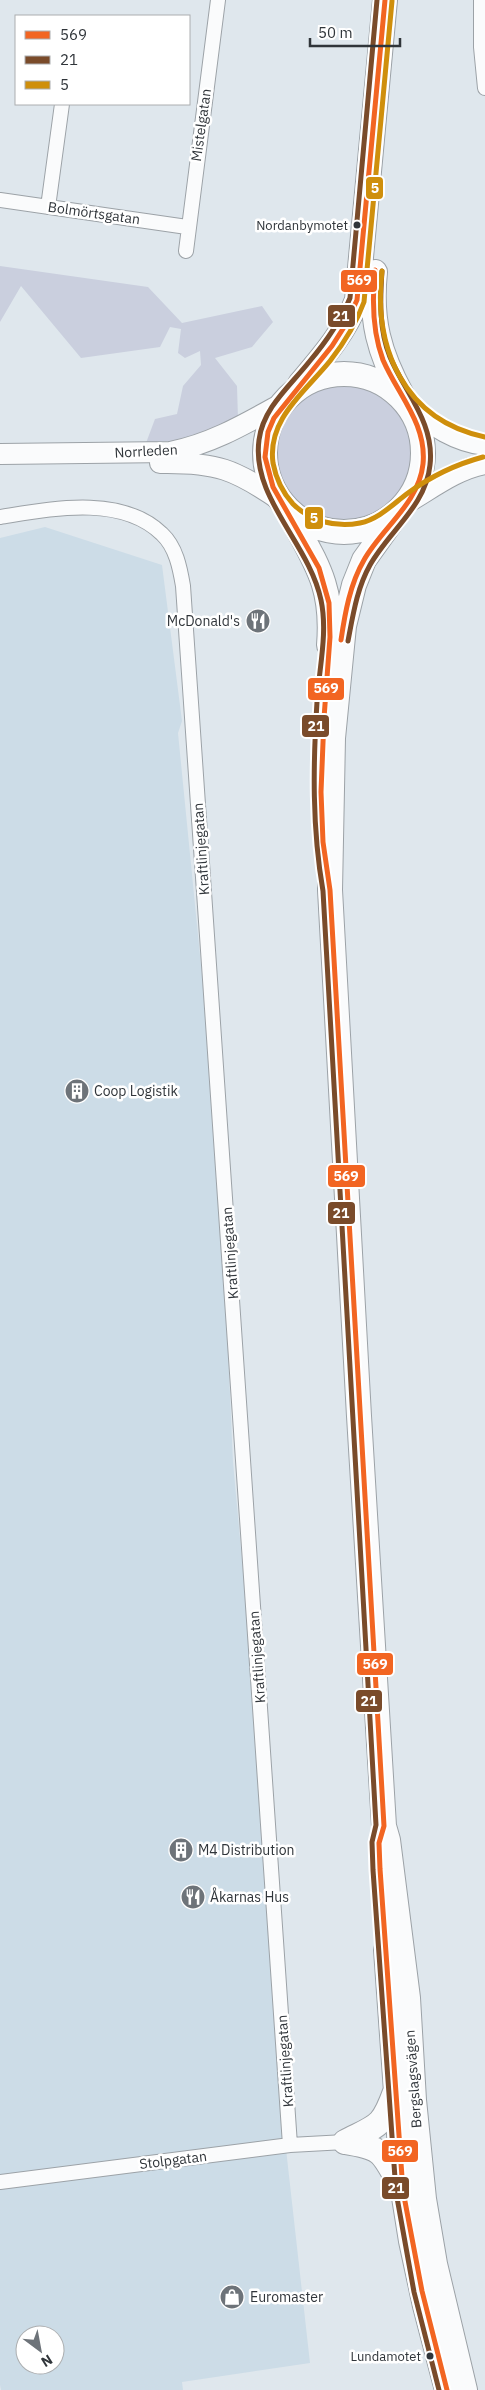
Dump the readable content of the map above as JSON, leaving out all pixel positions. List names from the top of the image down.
{
  "streets": {
    "highway": ["Bergslagsvägen"],
    "main road": ["Norrleden"],
    "street": [
      "Mistelgatan",
      "Bolmörtsgatan",
      "Kraftlinjegatan",
      "Stolpgatan"
    ]
  },
  "crossings": [
    ["Mistelgatan", "Bolmörtsgatan"],
    ["Norrleden", "Bergslagsvägen"],
    ["Kraftlinjegatan", "Stolpgatan"]
  ],
  "places": {
    "other": ["Nordanbymotet", "Lundamotet"],
    "restaurant": ["McDonald's", "Åkarnas Hus"],
    "building": ["Coop Logistik", "M4 Distribution"],
    "shop": ["Euromaster"]
  },
  "lines": ["transit line 569", "transit line 21", "transit line 5"],
  "legend": ["569", "21", "5"],
  "scale_bar": "50 m",
  "north": "bottom right"
}
